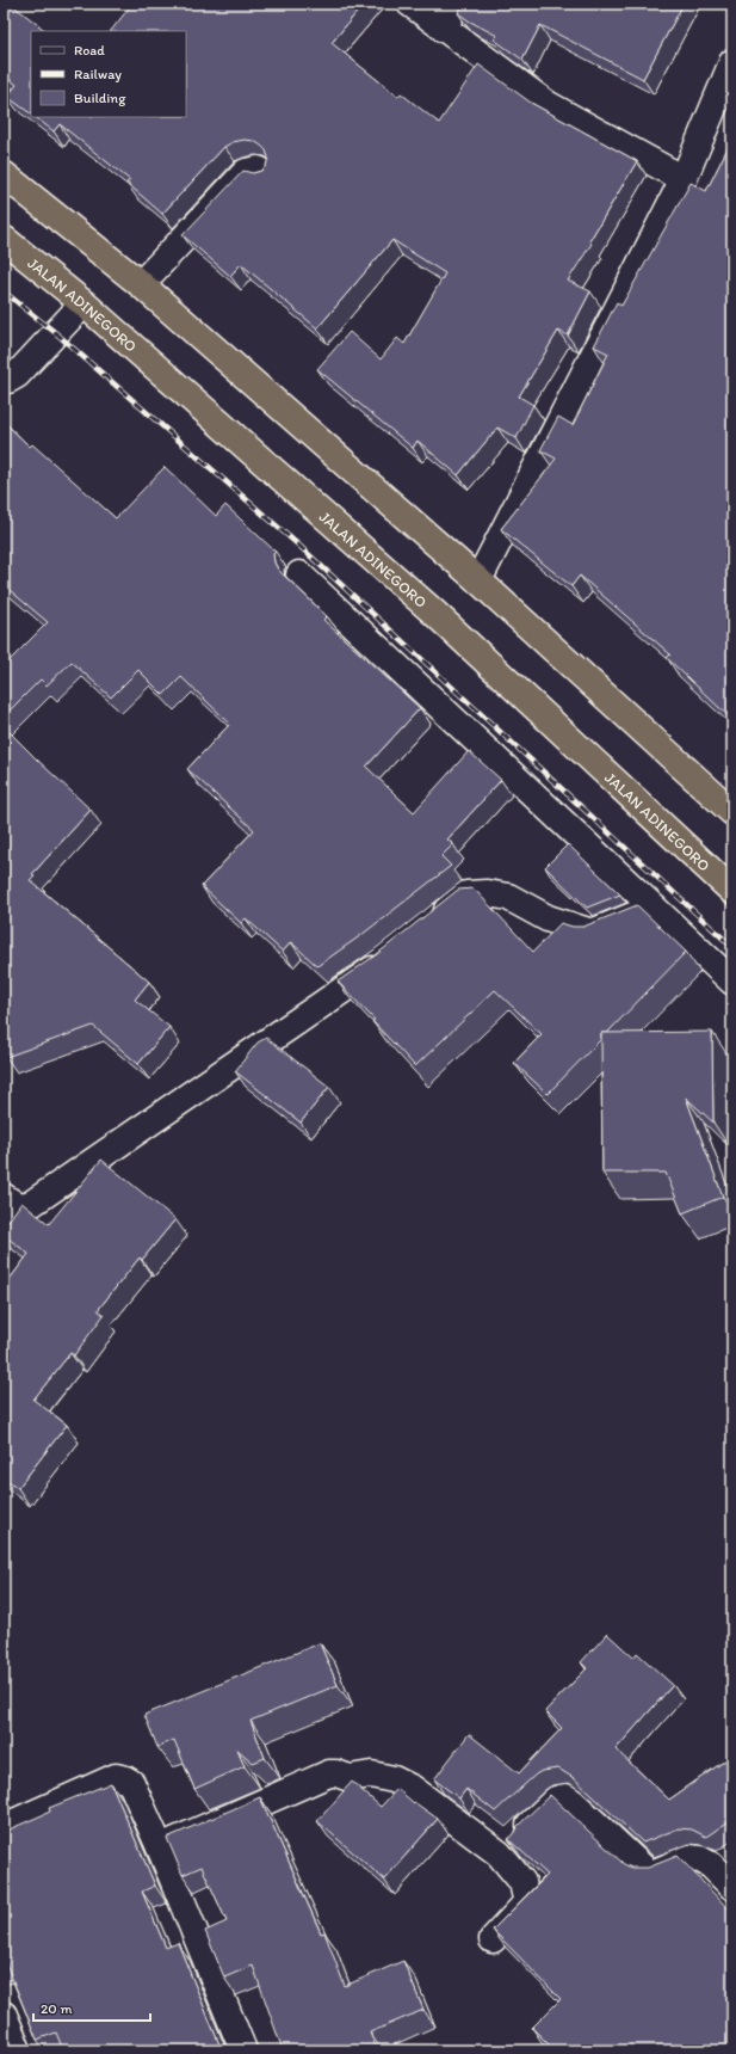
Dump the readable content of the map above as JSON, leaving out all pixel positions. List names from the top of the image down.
{
  "streets": {
    "highway": ["JALAN ADINEGORO"]
  },
  "legend": ["Road", "Railway", "Building"],
  "scale_bar": "20 m"
}
